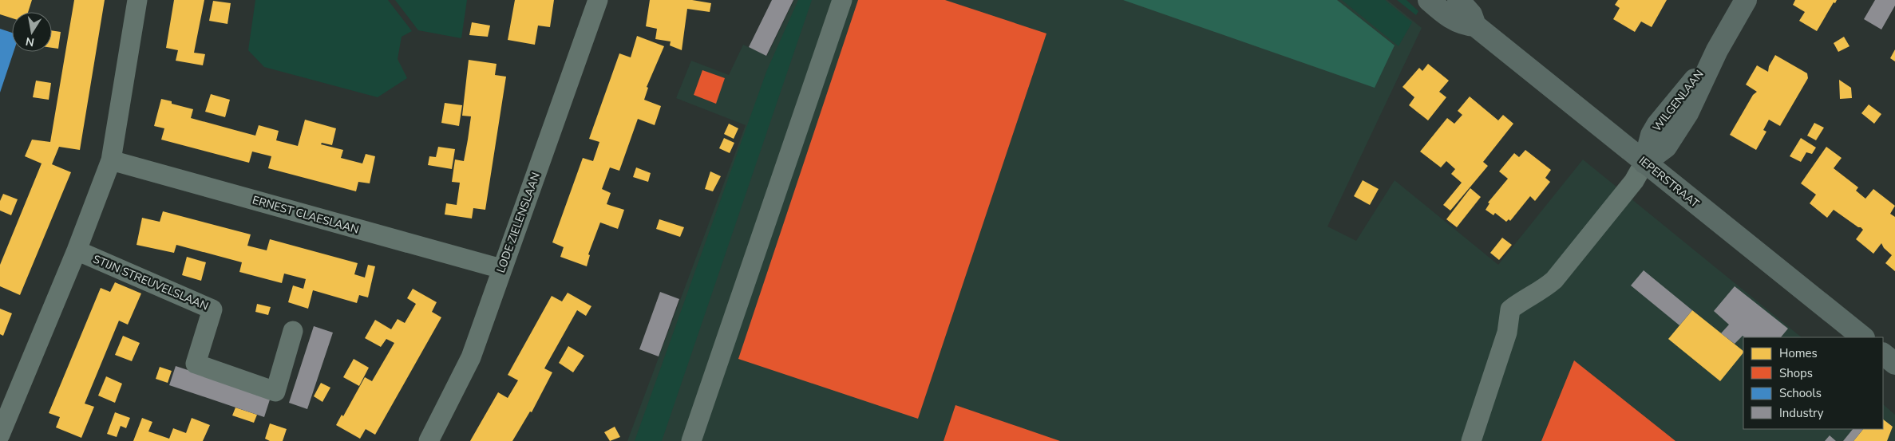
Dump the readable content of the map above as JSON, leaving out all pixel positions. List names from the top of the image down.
{
  "streets": {
    "street": [
      "WILGENLAAN",
      "IEPERSTRAAT",
      "ERNEST CLAESLAAN",
      "LODE ZIELENSLAAN",
      "STIJN STREUVELSLAAN"
    ]
  },
  "crossings": [
    ["WILGENLAAN", "IEPERSTRAAT"],
    ["ERNEST CLAESLAAN", "LODE ZIELENSLAAN"]
  ],
  "legend": [
    "Homes",
    "Shops",
    "Schools",
    "Industry"
  ],
  "north": "bottom"
}
